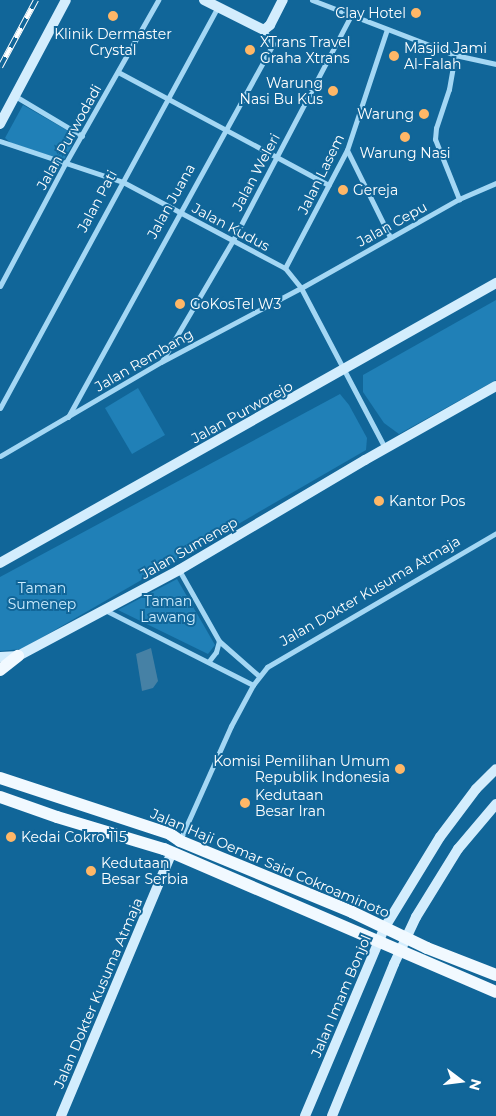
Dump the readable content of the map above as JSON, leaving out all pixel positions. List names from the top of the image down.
{
  "streets": {
    "main road": ["Jalan Haji Oemar Said Cokroaminoto"],
    "street": [
      "Jalan Purwodadi",
      "Jalan Weleri",
      "Jalan Lasem",
      "Jalan Pati",
      "Jalan Juana",
      "Jalan Cepu",
      "Jalan Kudus",
      "Jalan Rembang",
      "Jalan Purworejo",
      "Jalan Sumenep",
      "Jalan Dokter Kusuma Atmaja",
      "Jalan Imam Bonjol"
    ]
  },
  "crossings": [
    ["Jalan Purwodadi", "Jalan Kudus"],
    ["Jalan Weleri", "Jalan Kudus"],
    ["Jalan Weleri", "Jalan Rembang"],
    ["Jalan Lasem", "Jalan Kudus"],
    ["Jalan Pati", "Jalan Kudus"],
    ["Jalan Juana", "Jalan Kudus"],
    ["Jalan Juana", "Jalan Rembang"],
    ["Jalan Cepu", "Jalan Kudus"],
    ["Jalan Cepu", "Jalan Rembang"],
    ["Jalan Kudus", "Jalan Rembang"],
    ["Jalan Kudus", "Jalan Purworejo"],
    ["Jalan Dokter Kusuma Atmaja", "Jalan Haji Oemar Said Cokroaminoto"],
    ["Jalan Haji Oemar Said Cokroaminoto", "Jalan Imam Bonjol"]
  ],
  "parks": ["Taman Sumenep", "Taman Lawang"],
  "places": [
    "Clay Hotel",
    "Klinik Dermaster Crystal",
    "XTrans Travel Graha Xtrans",
    "Masjid Jami Al-Falah",
    "Warung Nasi Bu Kus",
    "Warung",
    "Warung Nasi",
    "Gereja",
    "GoKosTel W3",
    "Kantor Pos",
    "Komisi Pemilihan Umum Republik Indonesia",
    "Kedutaan Besar Iran",
    "Kedai Cokro 115",
    "Kedutaan Besar Serbia"
  ],
  "north": "right"
}
